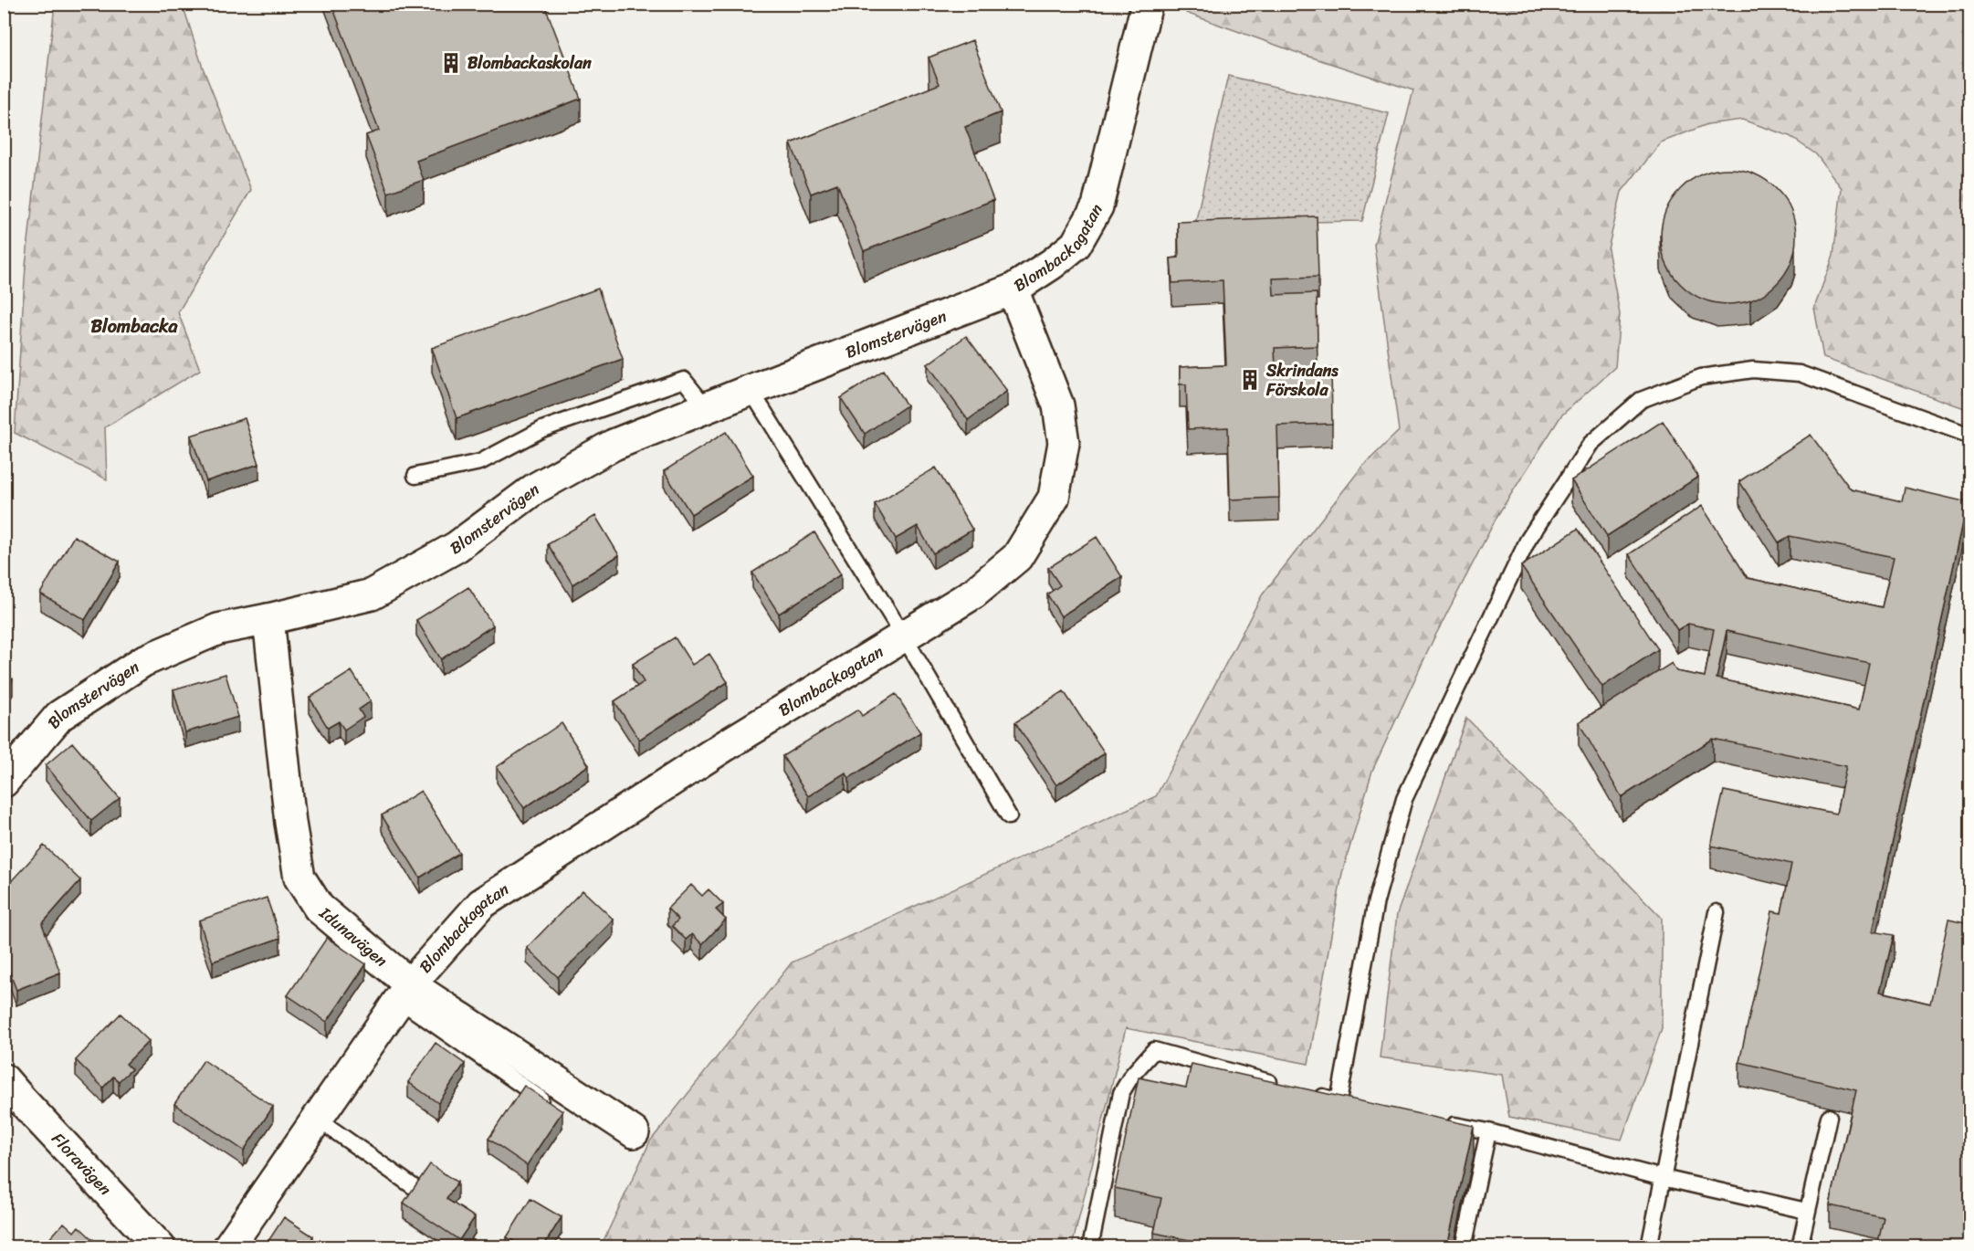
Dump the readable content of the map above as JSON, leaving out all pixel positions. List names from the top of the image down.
{
  "streets": {
    "street": [
      "Blombackagatan",
      "Blomstervägen",
      "Idunavägen",
      "Floravägen"
    ]
  },
  "crossings": [
    ["Blombackagatan", "Blomstervägen"],
    ["Blombackagatan", "Idunavägen"],
    ["Blomstervägen", "Idunavägen"]
  ],
  "districts": ["Blombacka"],
  "places": {
    "building": ["Blombackaskolan", "Skrindans Förskola"]
  }
}
